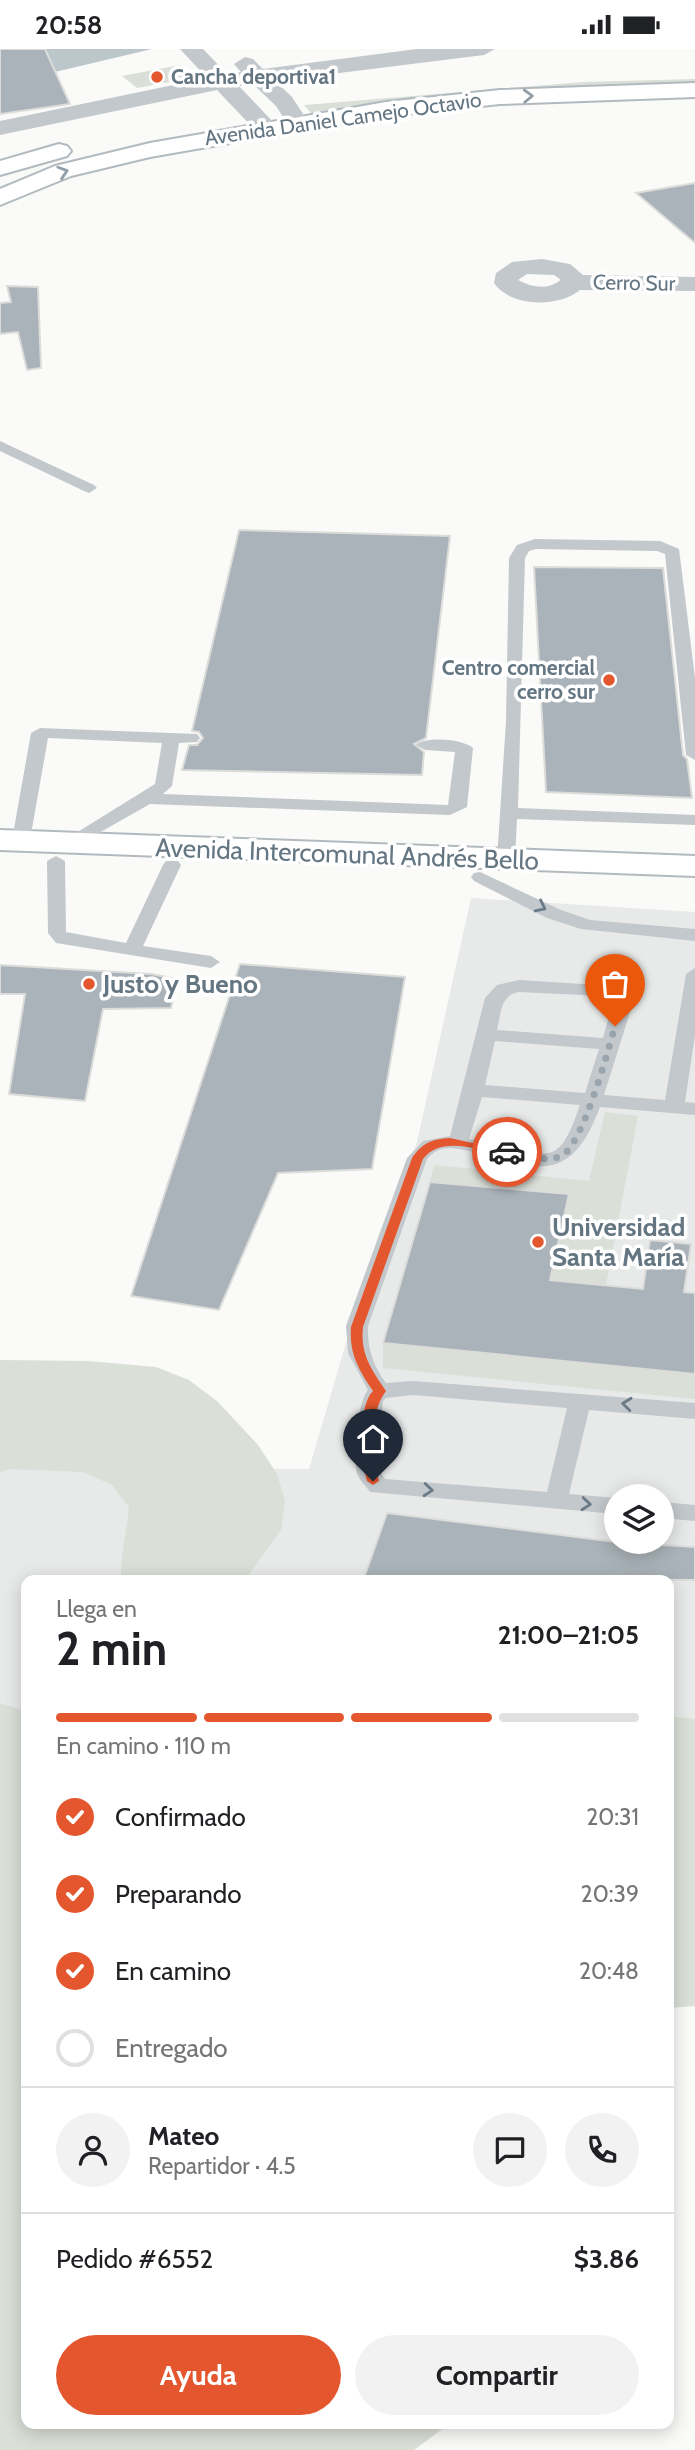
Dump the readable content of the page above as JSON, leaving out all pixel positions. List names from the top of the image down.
{
  "streets": {
    "main road": ["Avenida Daniel Camejo Octavio", "Avenida Intercomunal Andrés Bello"],
    "street": ["Cerro Sur"]
  },
  "places": [
    "Cancha deportiva1",
    "Centro comercial cerro sur",
    "Justo y Bueno",
    "Universidad Santa María"
  ],
  "page": {
    "status": "20:58",
    "heading": ["2 min", "Llega en", "21:00–21:05"],
    "panel": [
      "Mateo",
      "Repartidor · 4.5",
      "Pedido #6552",
      "$3.86"
    ],
    "bar": "En camino · 110 m",
    "list": [
      ["Confirmado", "20:31"],
      ["Preparando", "20:39"],
      ["En camino", "20:48"],
      "Entregado"
    ],
    "buttons": ["Ayuda", "Compartir"]
  }
}
